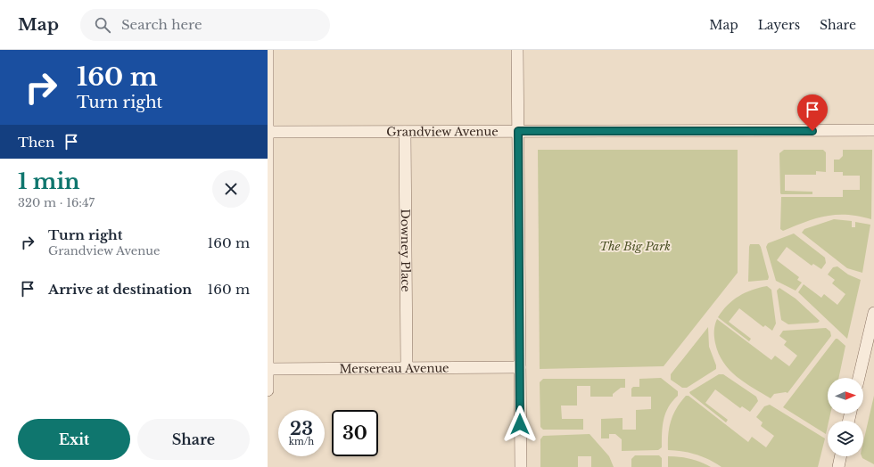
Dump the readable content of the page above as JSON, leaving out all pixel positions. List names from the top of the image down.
{
  "streets": {
    "street": ["Grandview Avenue", "Downey Place", "Mersereau Avenue"]
  },
  "crossings": [
    ["Grandview Avenue", "Downey Place"],
    ["Downey Place", "Mersereau Avenue"]
  ],
  "parks": ["The Big Park"],
  "north": "right",
  "page": {
    "header": "Map",
    "search": "Search here",
    "nav": ["Map", "Layers", "Share"],
    "turn": ["160 m", "Turn right"],
    "then": "Then",
    "heading": ["1 min", "320 m · 16:47"],
    "list": [
      {
        "name": "Turn right",
        "note": "Grandview Avenue",
        "value": "160 m"
      },
      {
        "name": "Arrive at destination",
        "value": "160 m"
      }
    ],
    "speed": "23 km/h",
    "limit": "30",
    "buttons": ["Exit", "Share"]
  }
}
